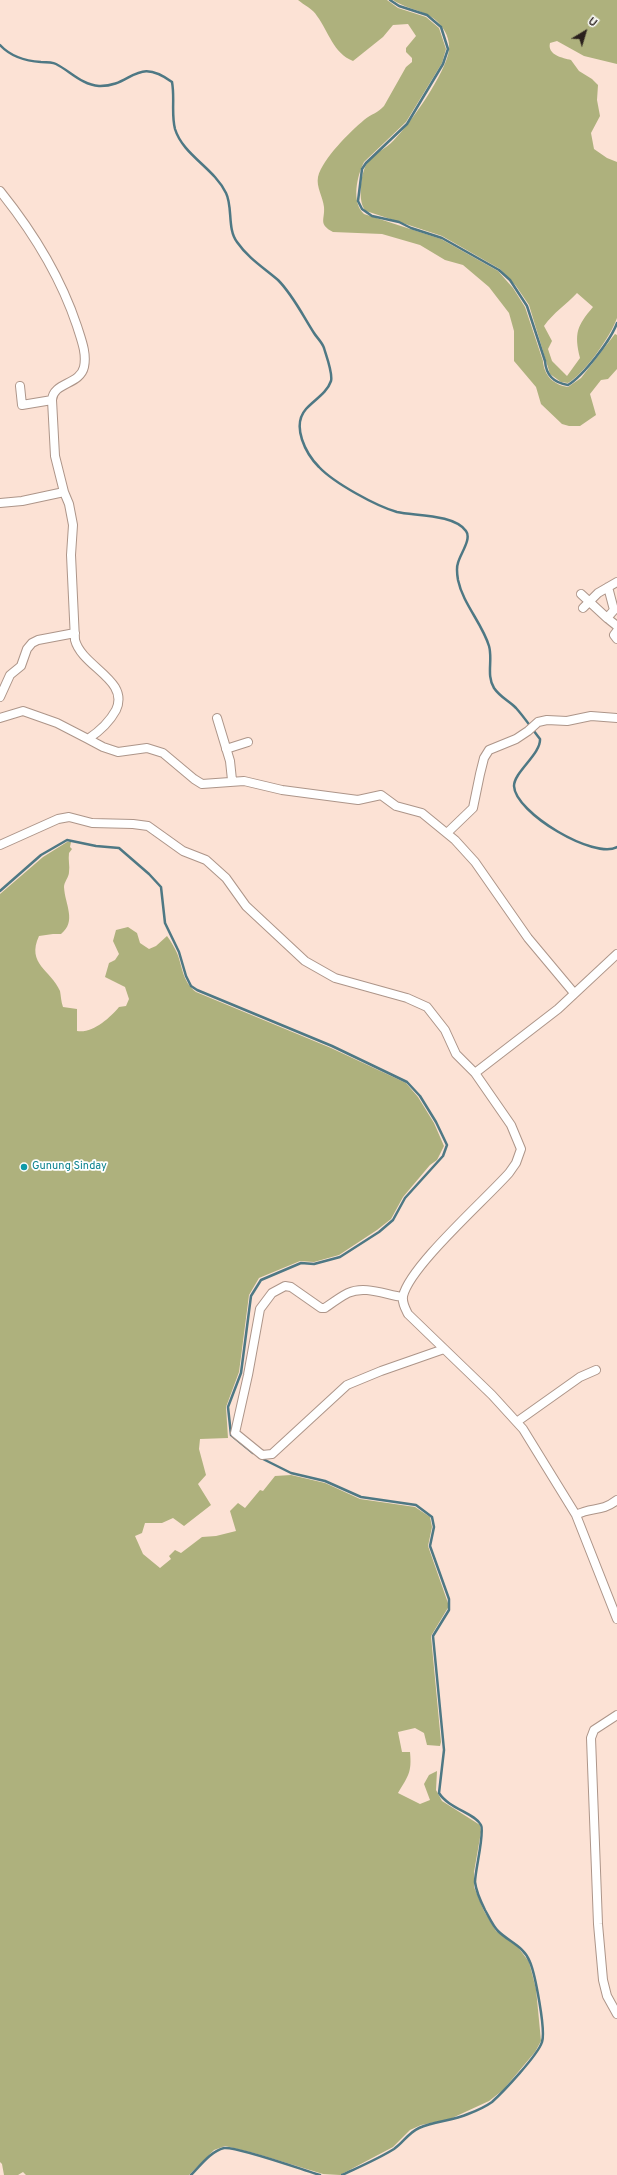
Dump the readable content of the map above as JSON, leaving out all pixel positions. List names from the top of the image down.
{
  "places": ["Gunung Sinday"],
  "north": "top right"
}
